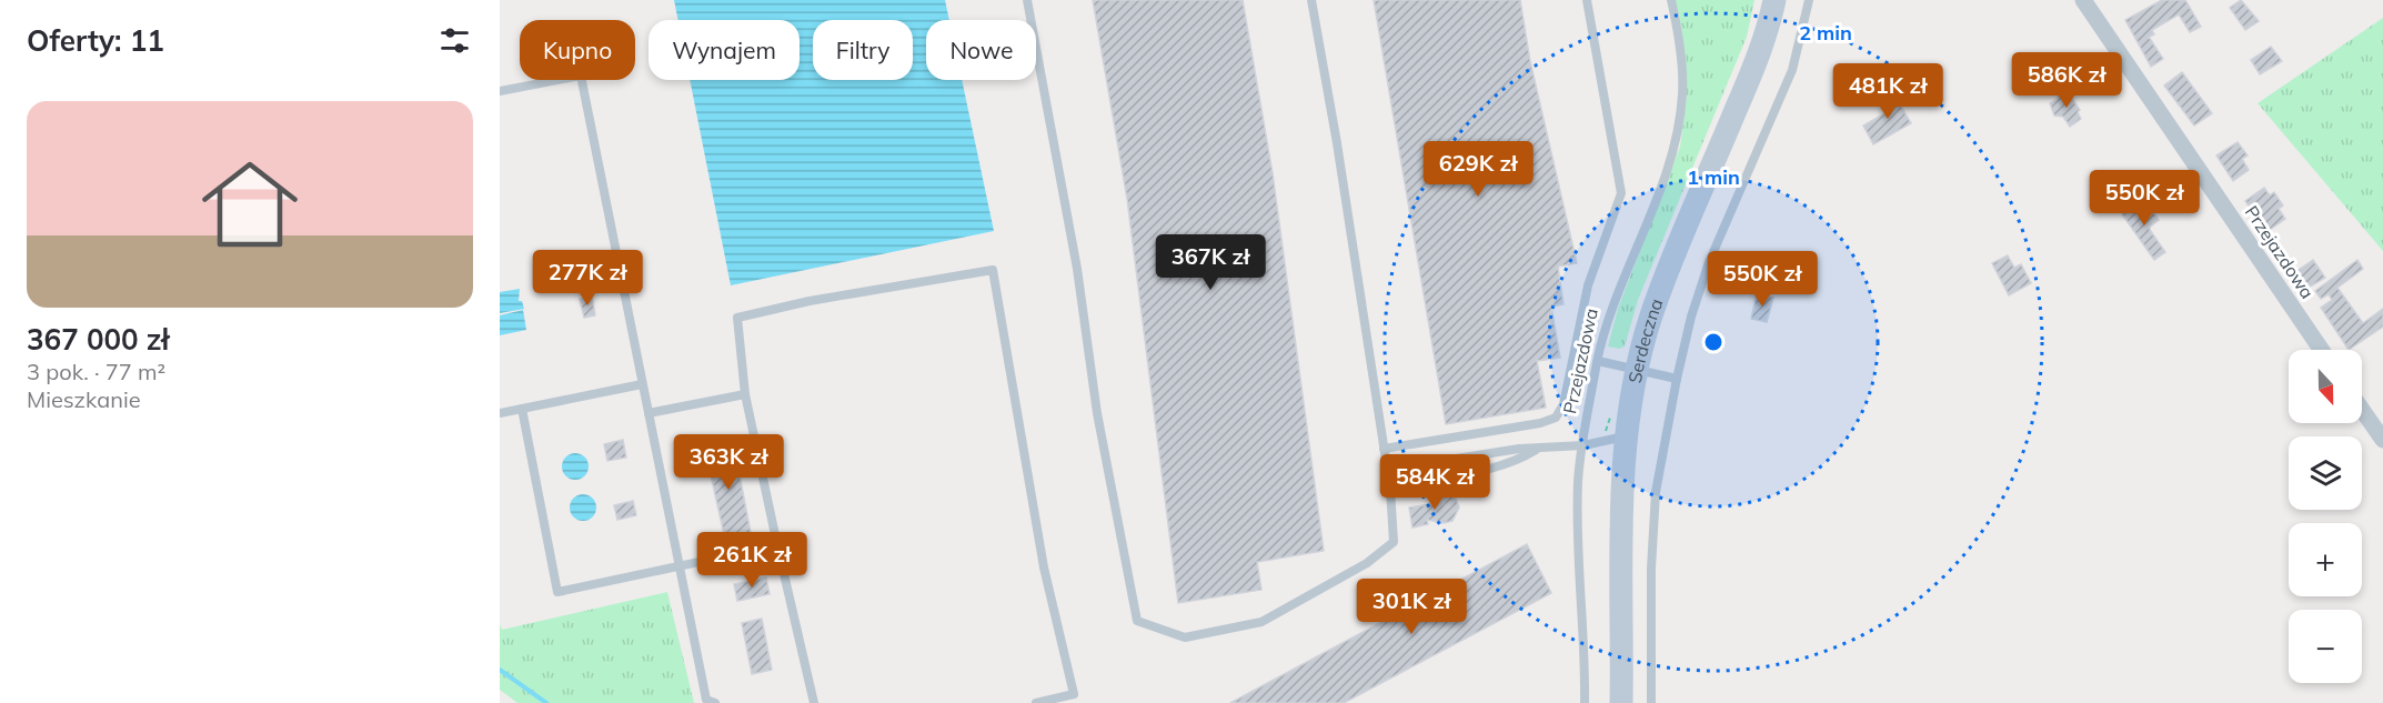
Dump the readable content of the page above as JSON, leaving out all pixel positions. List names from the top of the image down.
{
  "streets": {
    "street": ["Przejazdowa", "Serdeczna"]
  },
  "north": "bottom",
  "page": {
    "heading": "Oferty: 11",
    "chip": [
      "Kupno",
      "Wynajem",
      "Filtry",
      "Nowe"
    ],
    "price": [
      "586K zł",
      "481K zł",
      "629K zł",
      "550K zł",
      "367K zł",
      "277K zł",
      "550K zł",
      "363K zł",
      "584K zł",
      "261K zł",
      "301K zł"
    ],
    "list": [
      {
        "name": "367 000 zł",
        "note": "3 pok. · 77 m² · Mieszkanie"
      }
    ],
    "map_buttons": ["+", "−"]
  },
  "rings": ["2 min", "1 min"]
}
